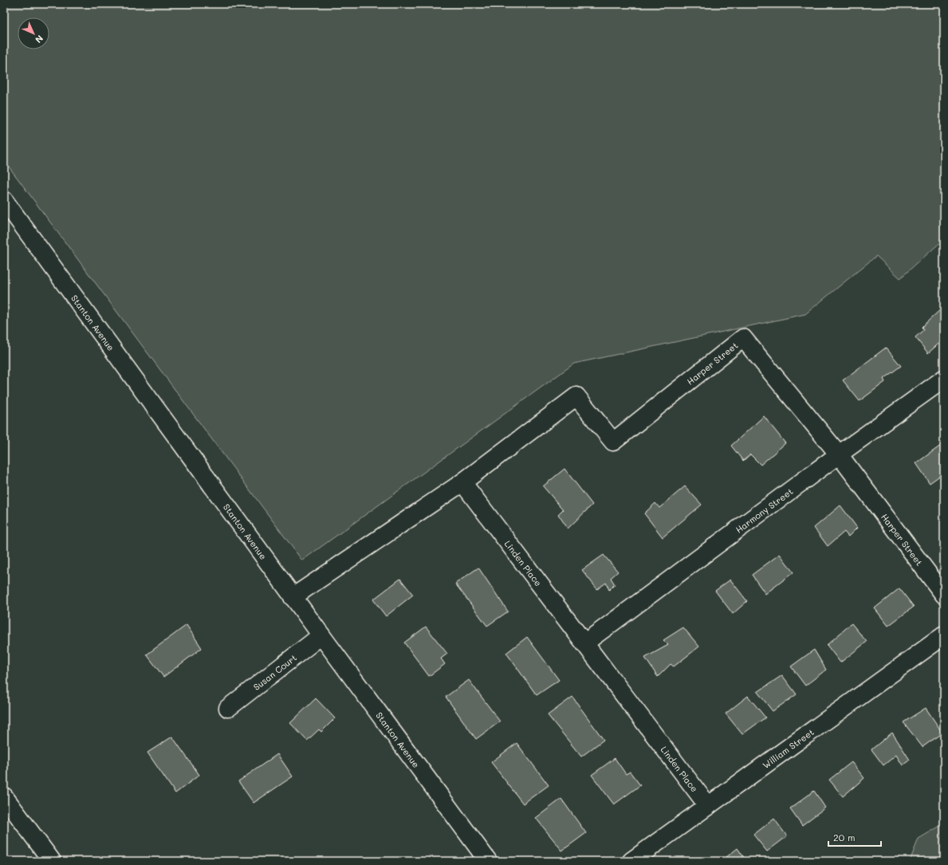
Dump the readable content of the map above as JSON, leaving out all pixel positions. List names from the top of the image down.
{
  "streets": {
    "street": [
      "Stanton Avenue",
      "Harper Street",
      "Harmony Street",
      "Linden Place",
      "Susan Court",
      "William Street"
    ]
  },
  "crossings": [
    ["Stanton Avenue", "Susan Court"],
    ["Harper Street", "Harmony Street"],
    ["Harper Street", "Linden Place"],
    ["Harmony Street", "Linden Place"],
    ["Linden Place", "William Street"]
  ],
  "scale_bar": "20 m",
  "north": "bottom right"
}
